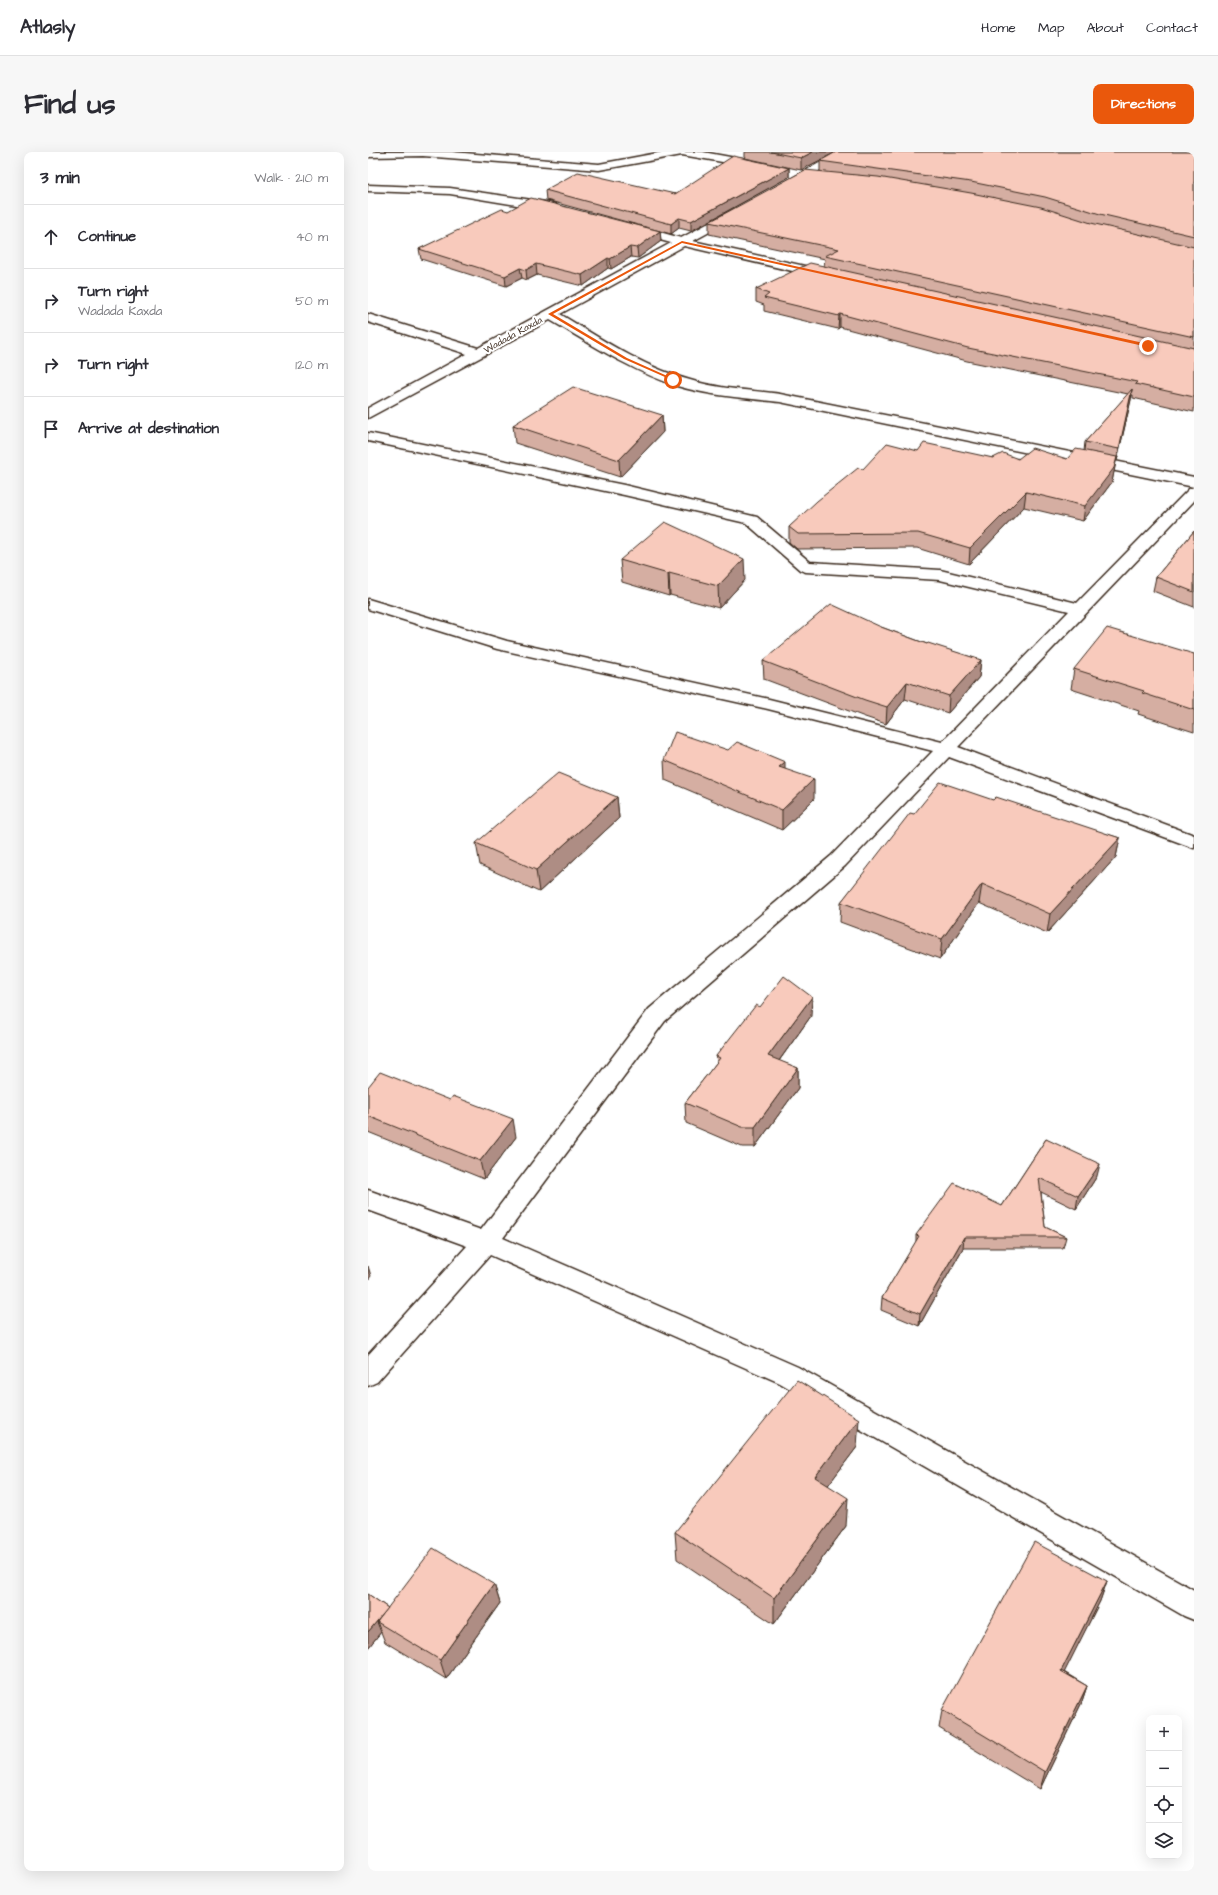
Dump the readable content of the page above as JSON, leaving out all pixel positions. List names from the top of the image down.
{
  "streets": {
    "street": ["Wadada Kaxda"]
  },
  "page": {
    "header": "Atlasly",
    "nav": [
      "Home",
      "Map",
      "About",
      "Contact"
    ],
    "buttons": "Directions",
    "title": "Find us",
    "heading": ["3 min", "Walk · 210 m"],
    "list": [
      ["Continue", "40 m"],
      ["Turn right", "Wadada Kaxda", "50 m"],
      ["Turn right", "120 m"],
      "Arrive at destination"
    ],
    "map_buttons": ["+", "−"]
  }
}
